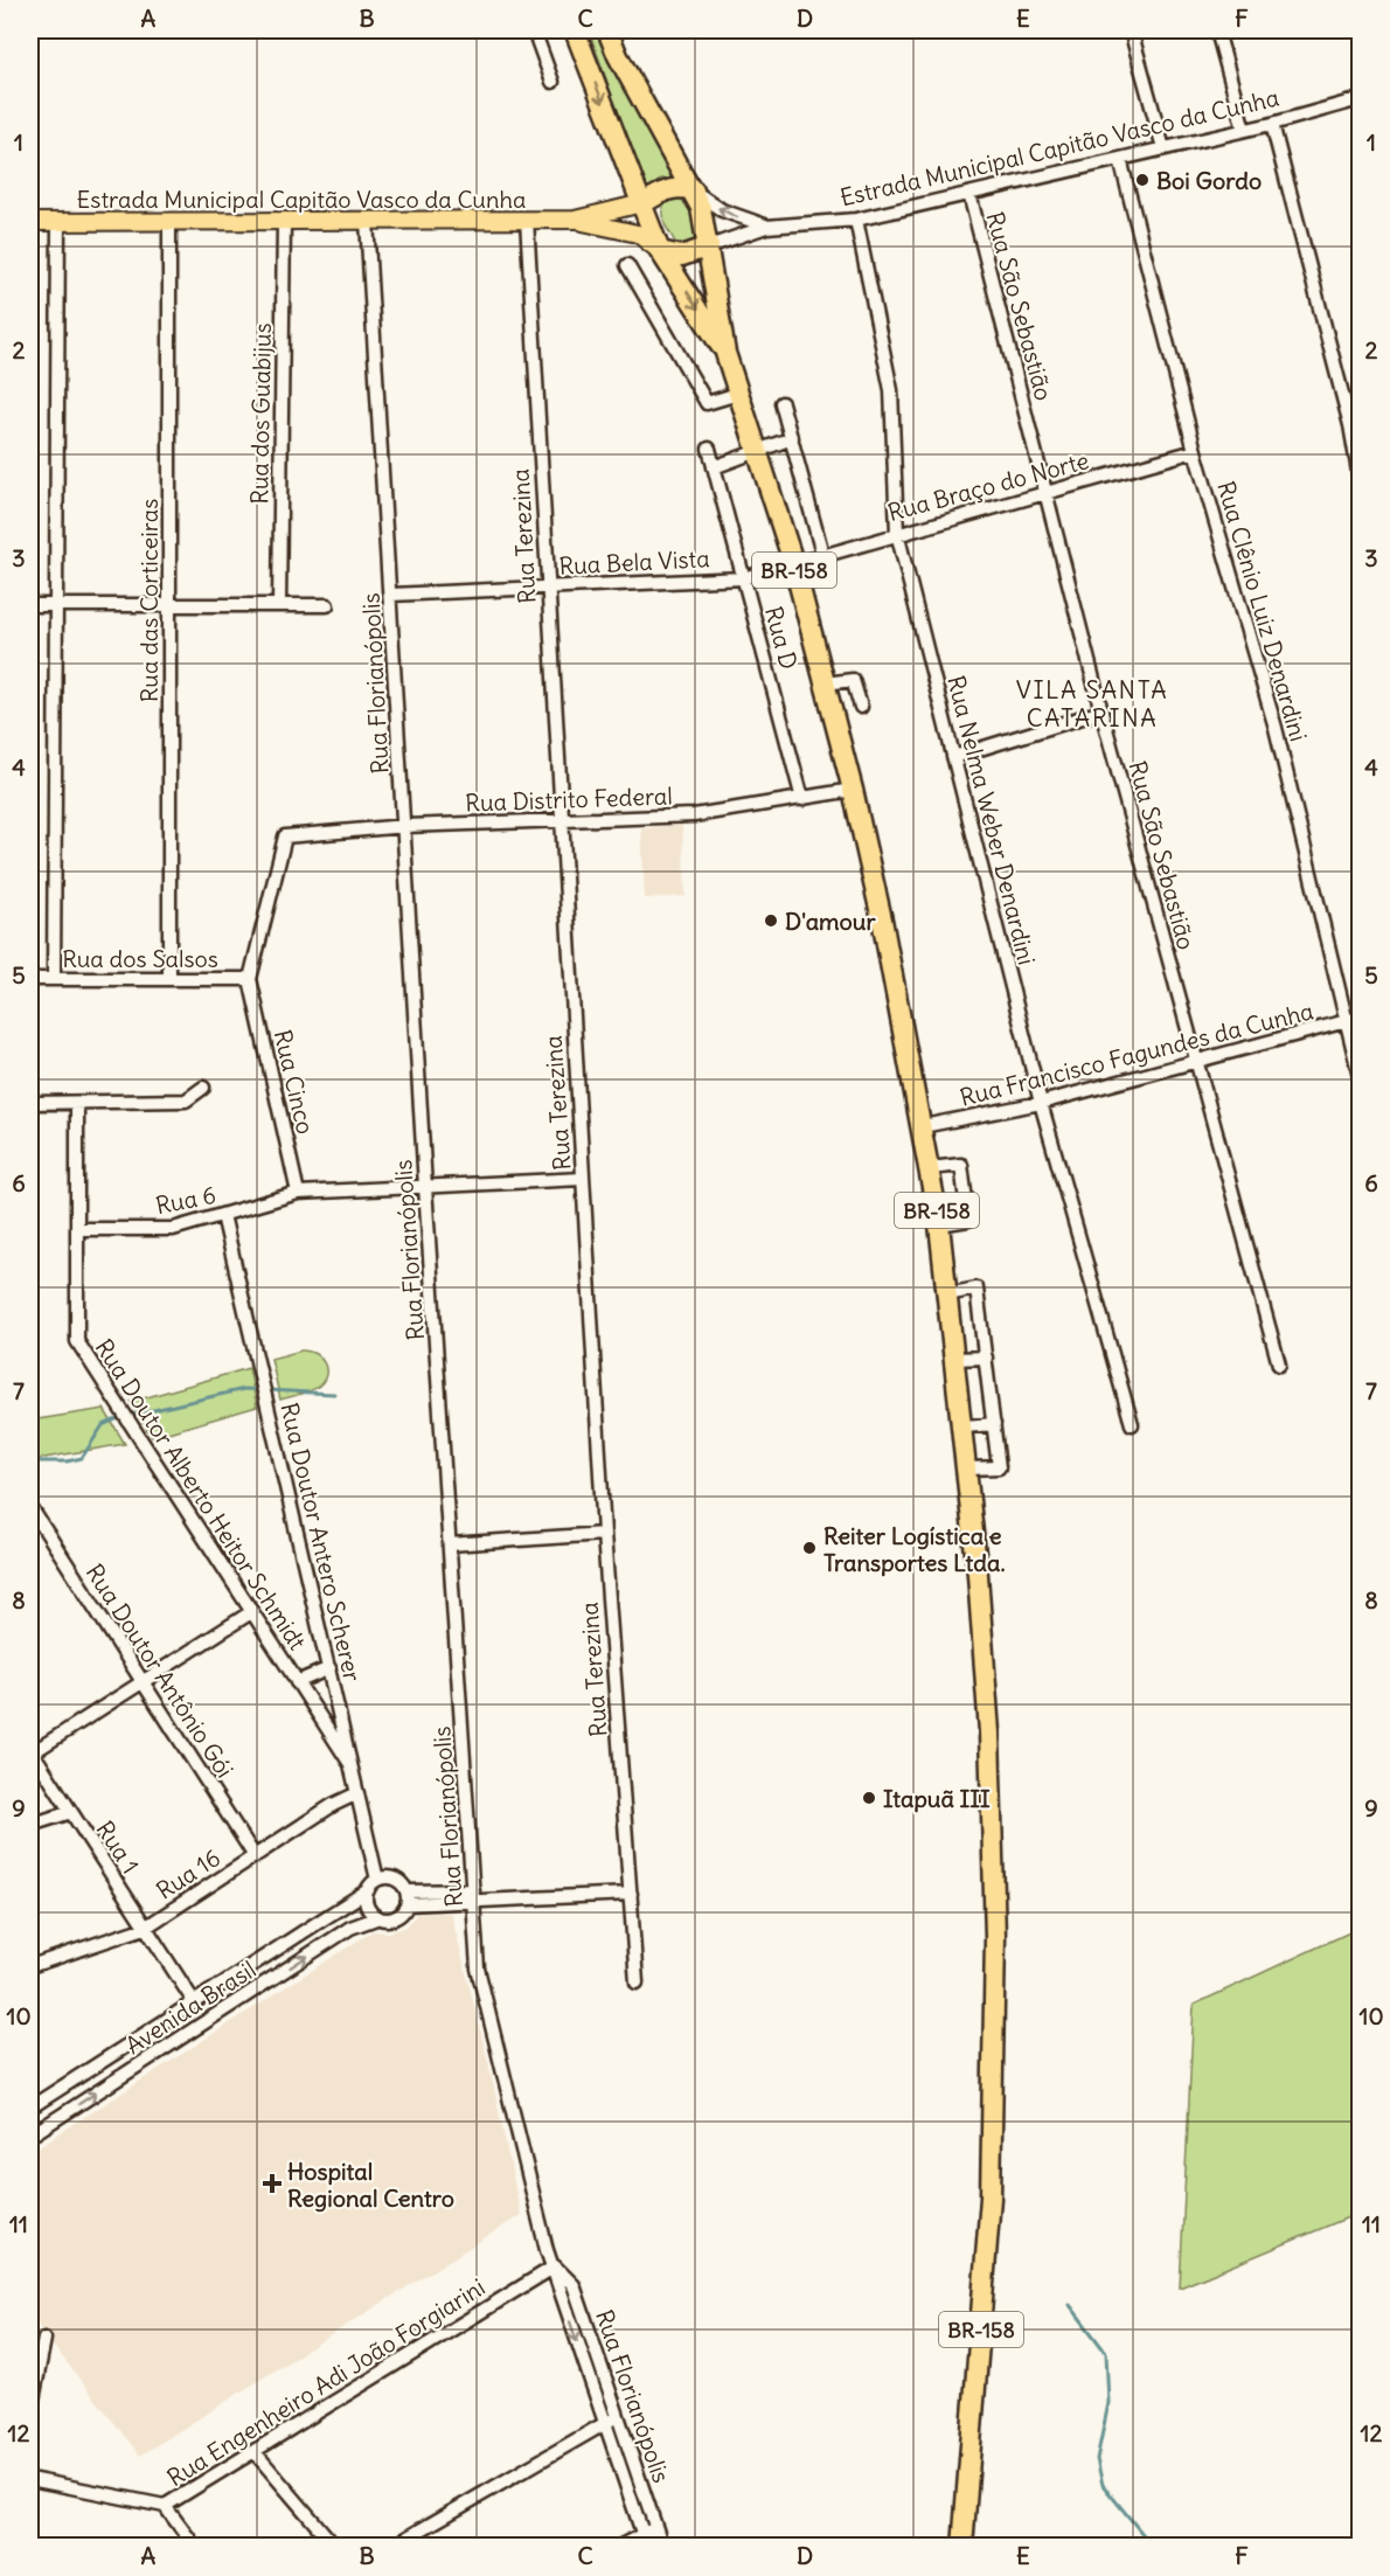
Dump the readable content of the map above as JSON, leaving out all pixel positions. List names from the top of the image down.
{
  "streets": {
    "highway": ["BR-158"],
    "main road": ["Estrada Municipal Capitão Vasco da Cunha"],
    "street": [
      "Rua São Sebastião",
      "Rua dos Guabijus",
      "Rua Braço do Norte",
      "Rua Terezina",
      "Rua Bela Vista",
      "Rua das Corticeiras",
      "Rua Clênio Luiz Denardini",
      "Rua D",
      "Rua Florianópolis",
      "Rua Distrito Federal",
      "Rua Nelma Weber Denardini",
      "Rua dos Salsos",
      "Rua Francisco Fagundes da Cunha",
      "Rua Cinco",
      "Rua 6",
      "Rua Doutor Alberto Heitor Schmidt",
      "Rua Doutor Antero Scherer",
      "Rua Doutor Antônio Gói",
      "Rua 1",
      "Rua 16",
      "Avenida Brasil",
      "Rua Engenheiro Adi João Forgiarini"
    ]
  },
  "crossings": [
    ["Estrada Municipal Capitão Vasco da Cunha", "Rua São Sebastião"],
    ["Estrada Municipal Capitão Vasco da Cunha", "Rua dos Guabijus"],
    ["Estrada Municipal Capitão Vasco da Cunha", "Rua Terezina"],
    ["Estrada Municipal Capitão Vasco da Cunha", "BR-158"],
    ["Estrada Municipal Capitão Vasco da Cunha", "Rua das Corticeiras"],
    ["Estrada Municipal Capitão Vasco da Cunha", "Rua Clênio Luiz Denardini"],
    ["Estrada Municipal Capitão Vasco da Cunha", "Rua Florianópolis"],
    ["Estrada Municipal Capitão Vasco da Cunha", "Rua Nelma Weber Denardini"],
    ["Rua São Sebastião", "Rua Braço do Norte"],
    ["Rua São Sebastião", "Rua Francisco Fagundes da Cunha"],
    ["Rua Braço do Norte", "Rua Bela Vista"],
    ["Rua Braço do Norte", "BR-158"],
    ["Rua Braço do Norte", "Rua Clênio Luiz Denardini"],
    ["Rua Braço do Norte", "Rua Nelma Weber Denardini"],
    ["Rua Terezina", "Rua Bela Vista"],
    ["Rua Terezina", "Rua Distrito Federal"],
    ["Rua Terezina", "Rua 6"],
    ["Rua Terezina", "Avenida Brasil"],
    ["Rua Bela Vista", "BR-158"],
    ["Rua Bela Vista", "Rua D"],
    ["Rua Bela Vista", "Rua Florianópolis"],
    ["BR-158", "Rua Distrito Federal"],
    ["BR-158", "Rua Francisco Fagundes da Cunha"],
    ["Rua das Corticeiras", "Rua dos Salsos"],
    ["Rua Clênio Luiz Denardini", "Rua Francisco Fagundes da Cunha"],
    ["Rua D", "Rua Distrito Federal"],
    ["Rua Florianópolis", "Rua Distrito Federal"],
    ["Rua Florianópolis", "Rua 6"],
    ["Rua Florianópolis", "Avenida Brasil"],
    ["Rua Florianópolis", "Rua Engenheiro Adi João Forgiarini"],
    ["Rua Distrito Federal", "Rua dos Salsos"],
    ["Rua Distrito Federal", "Rua Cinco"],
    ["Rua Nelma Weber Denardini", "Rua Francisco Fagundes da Cunha"],
    ["Rua dos Salsos", "Rua Cinco"],
    ["Rua Cinco", "Rua 6"],
    ["Rua 6", "Rua Doutor Alberto Heitor Schmidt"],
    ["Rua 6", "Rua Doutor Antero Scherer"],
    ["Rua Doutor Alberto Heitor Schmidt", "Rua Doutor Antero Scherer"],
    ["Rua Doutor Antero Scherer", "Rua 16"],
    ["Rua Doutor Antero Scherer", "Avenida Brasil"],
    ["Rua Doutor Antônio Gói", "Rua 16"],
    ["Rua 1", "Rua 16"],
    ["Rua 1", "Avenida Brasil"]
  ],
  "districts": ["VILA SANTA CATARINA"],
  "places": {
    "other": [
      "Boi Gordo",
      "D'amour",
      "Reiter Logística e Transportes Ltda.",
      "Itapuã III"
    ],
    "health": ["Hospital Regional Centro"]
  },
  "grid": {
    "columns": [
      "A",
      "B",
      "C",
      "D",
      "E",
      "F"
    ],
    "rows": [
      "1",
      "2",
      "3",
      "4",
      "5",
      "6",
      "7",
      "8",
      "9",
      "10",
      "11",
      "12"
    ]
  }
}
